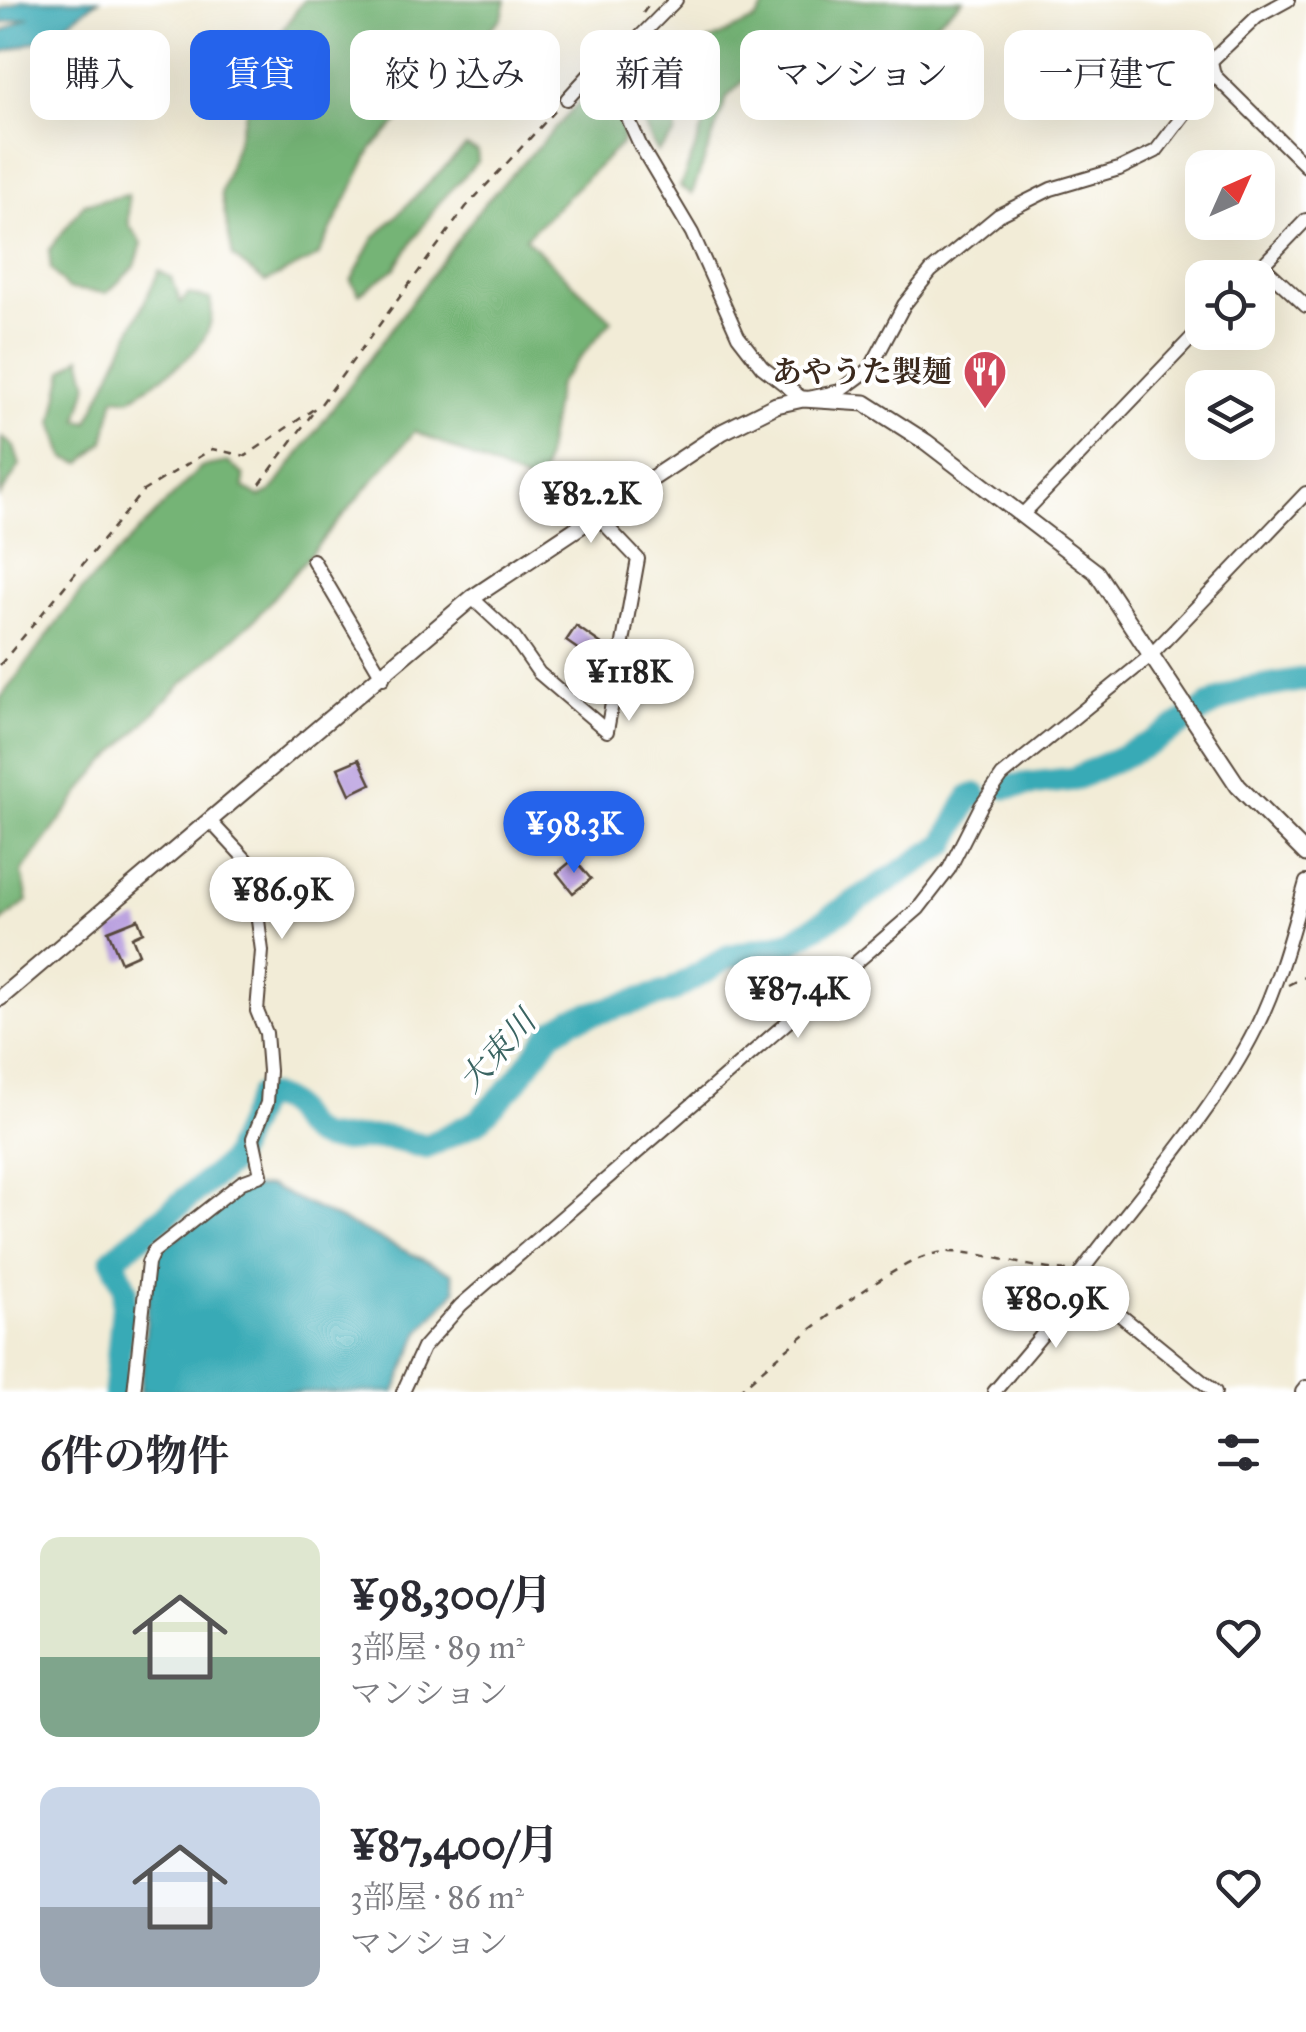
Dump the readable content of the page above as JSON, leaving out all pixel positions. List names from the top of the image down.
{
  "water": ["大束川"],
  "places": {
    "restaurant": ["あやうた製麺"]
  },
  "north": "top right",
  "page": {
    "chip": [
      "購入",
      "賃貸",
      "絞り込み",
      "新着",
      "マンション",
      "一戸建て"
    ],
    "price": [
      "¥82.2K",
      "¥118K",
      "¥98.3K",
      "¥86.9K",
      "¥87.4K",
      "¥80.9K"
    ],
    "heading": "6件の物件",
    "list": [
      {
        "name": "¥98,300/月",
        "note": "3部屋 · 89 m² · マンション"
      },
      {
        "name": "¥87,400/月",
        "note": "3部屋 · 86 m² · マンション"
      }
    ]
  }
}
